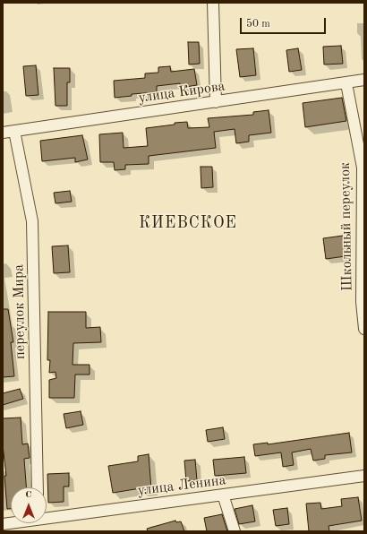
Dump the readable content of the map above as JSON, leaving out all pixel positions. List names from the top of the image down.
{
  "streets": {
    "street": [
      "улица Кирова",
      "Школьный переулок",
      "переулок Мира",
      "улица Ленина"
    ]
  },
  "crossings": [
    ["улица Кирова", "Школьный переулок"],
    ["улица Кирова", "переулок Мира"]
  ],
  "districts": ["КИЕВСКОЕ"],
  "scale_bar": "50 m",
  "north": "top"
}
